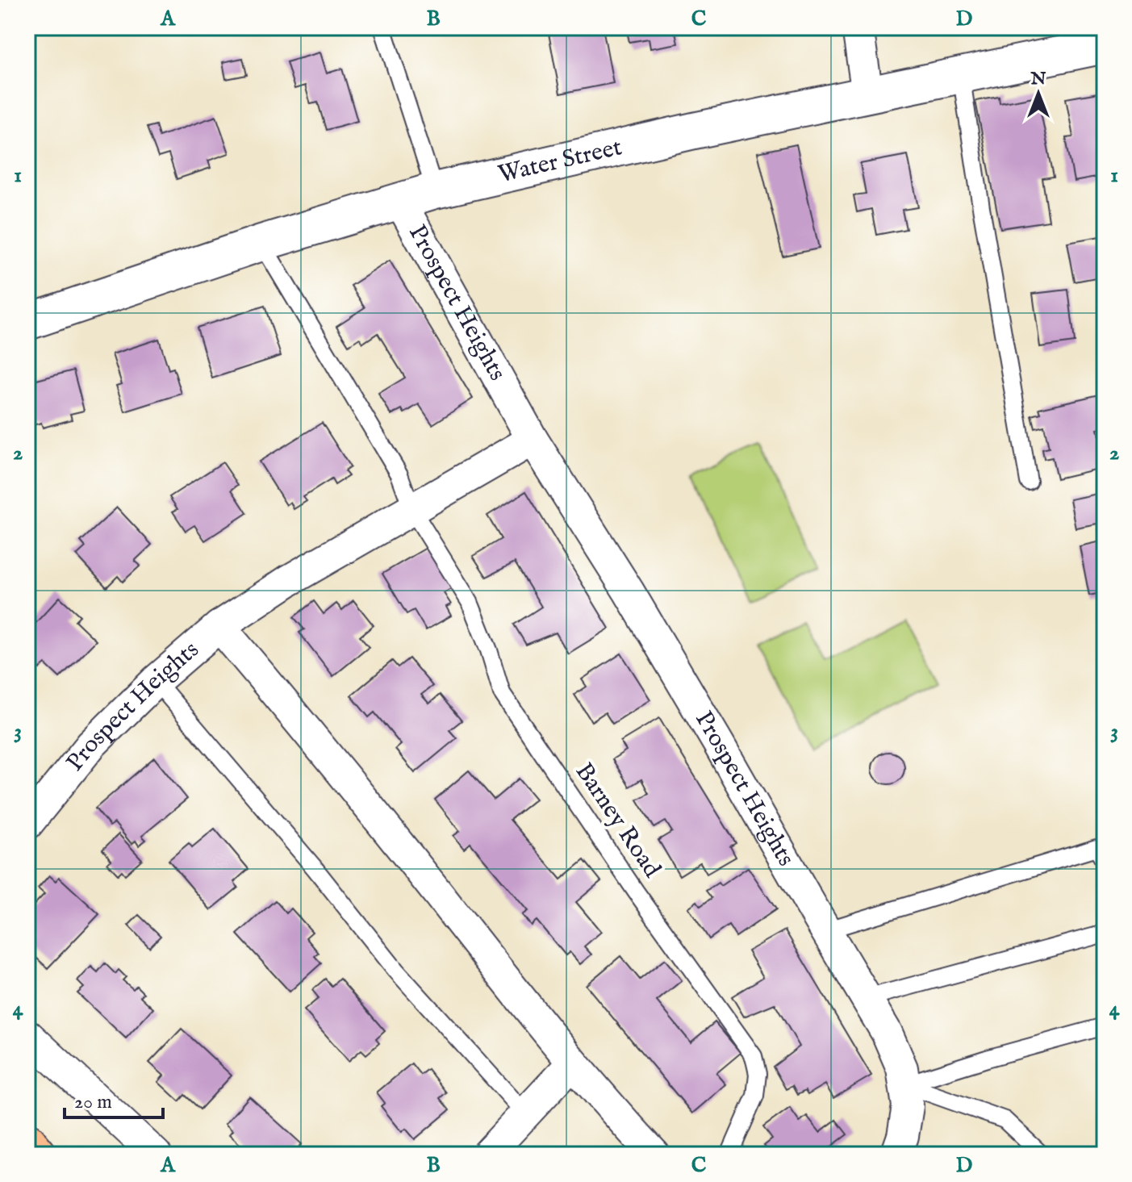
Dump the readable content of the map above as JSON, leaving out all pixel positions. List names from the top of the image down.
{
  "streets": {
    "street": ["Water Street", "Prospect Heights"],
    "lane": ["Barney Road"]
  },
  "crossings": [
    ["Water Street", "Prospect Heights"],
    ["Water Street", "Barney Road"],
    ["Prospect Heights", "Barney Road"]
  ],
  "scale_bar": "20 m",
  "north": "top",
  "grid": {
    "columns": [
      "A",
      "B",
      "C",
      "D"
    ],
    "rows": [
      "1",
      "2",
      "3",
      "4"
    ]
  }
}
